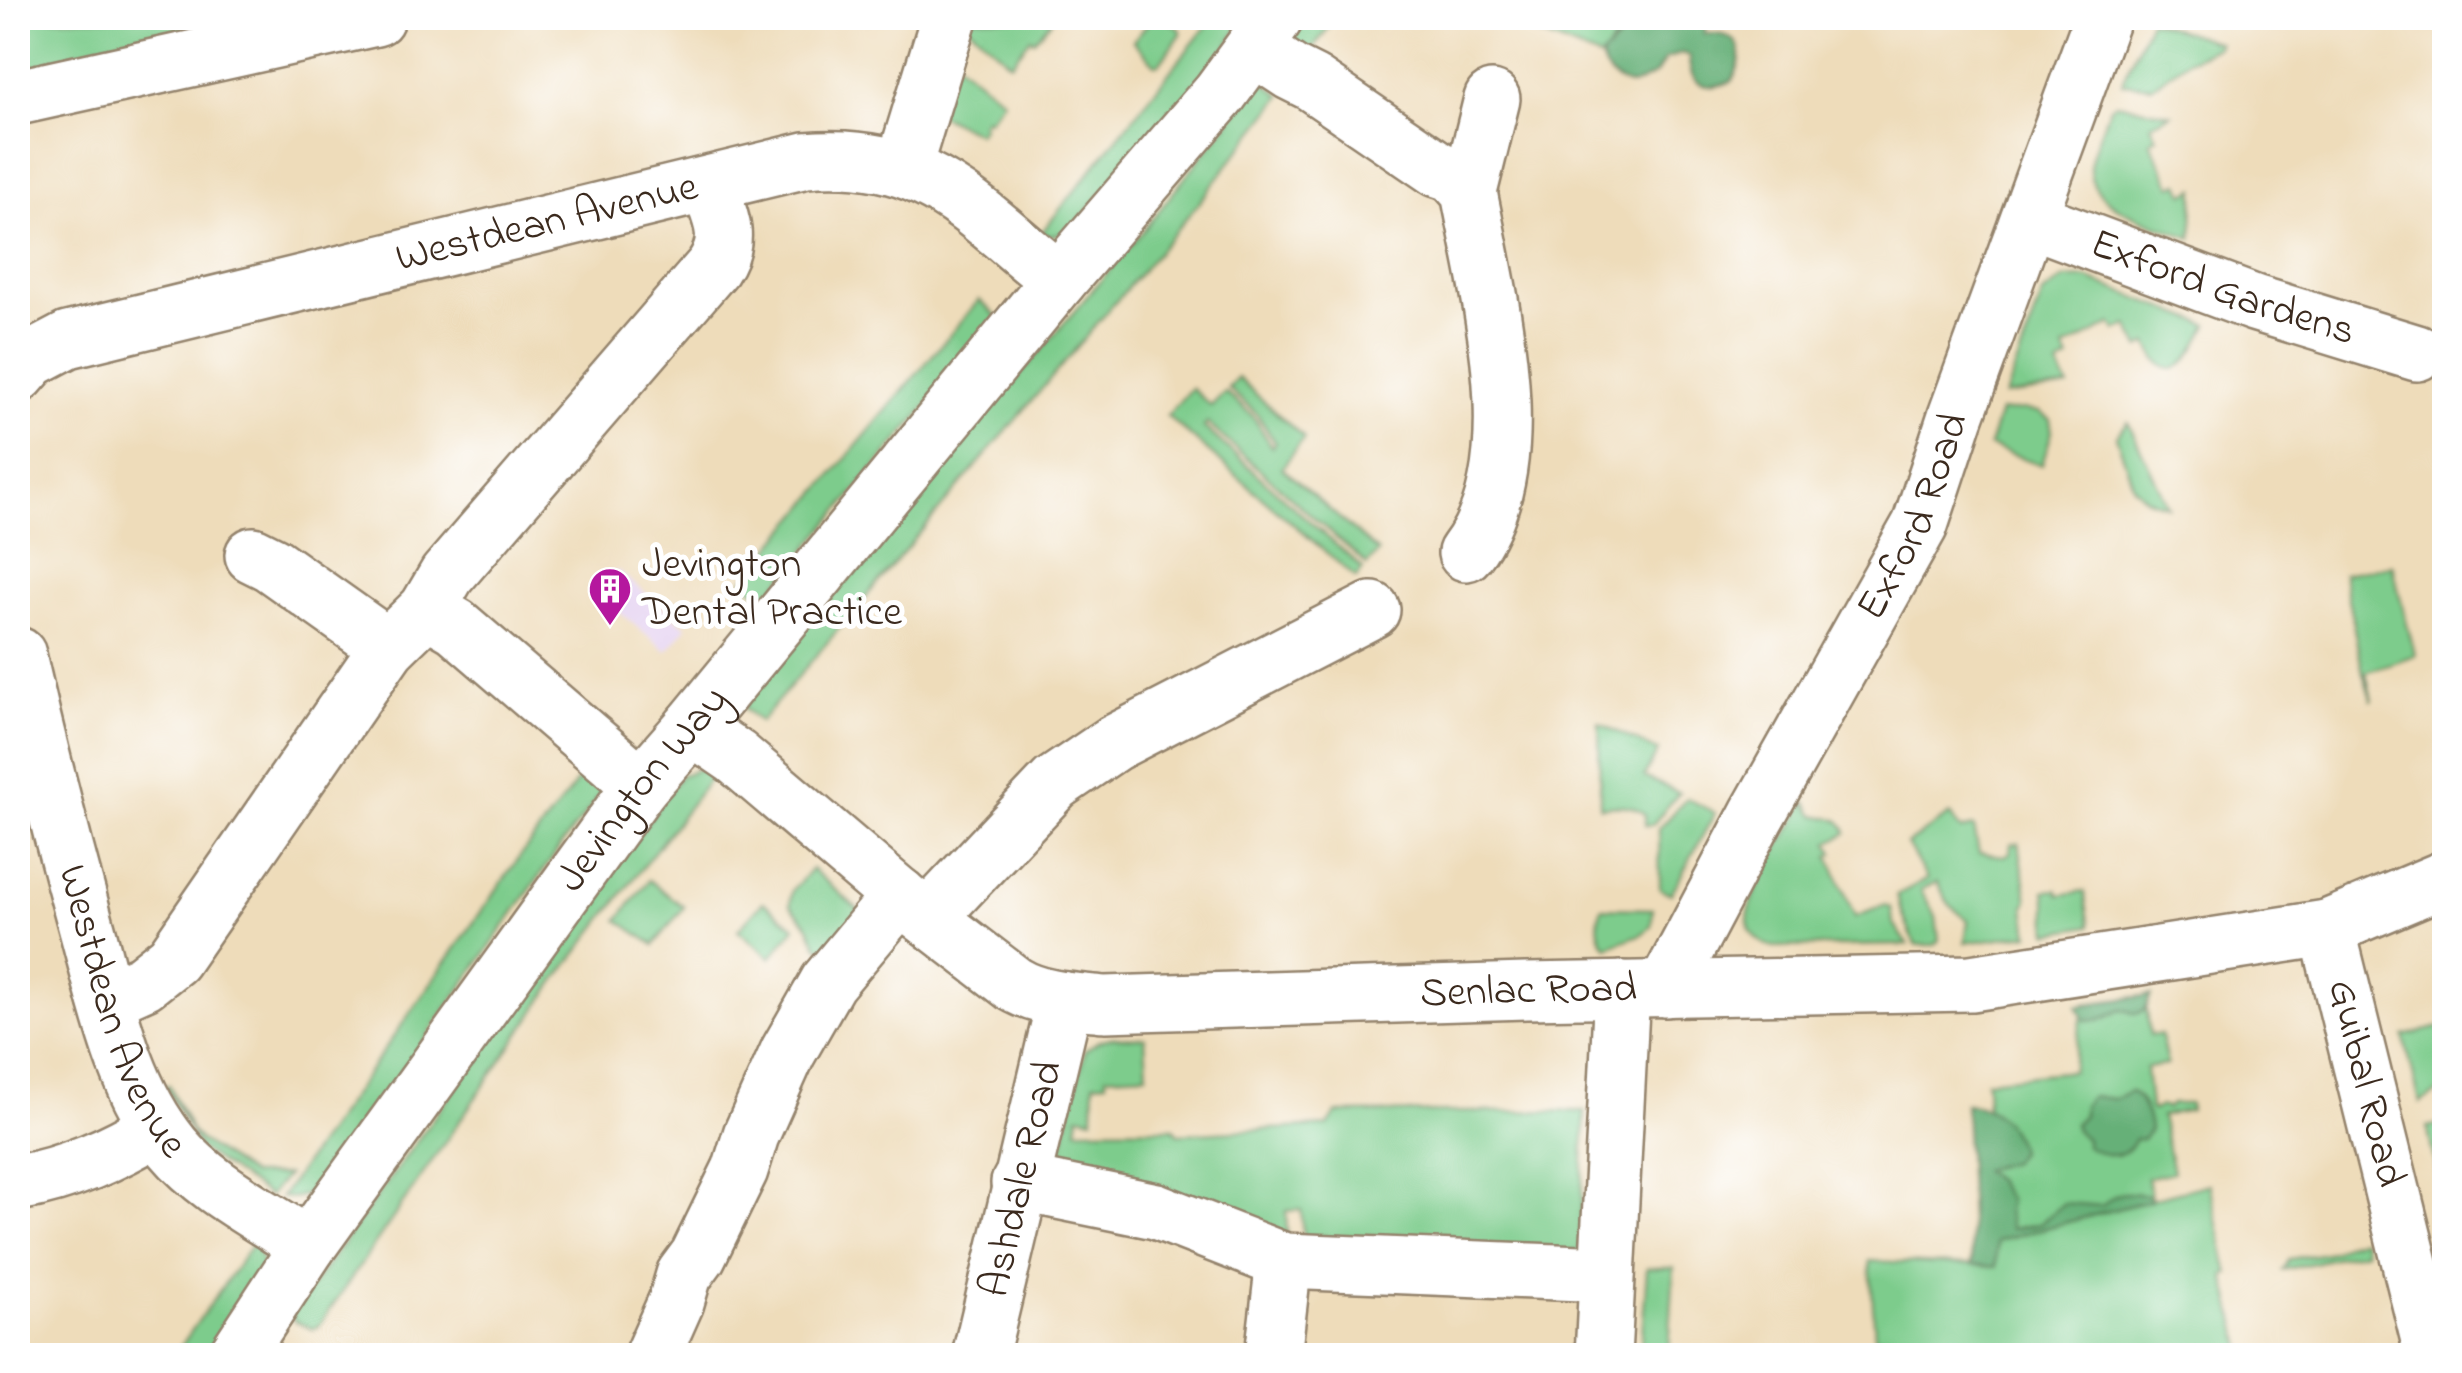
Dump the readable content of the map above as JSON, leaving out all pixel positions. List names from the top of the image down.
{
  "streets": {
    "street": [
      "Westdean Avenue",
      "Exford Gardens",
      "Exford Road",
      "Jevington Way",
      "Senlac Road",
      "Guibal Road",
      "Ashdale Road"
    ]
  },
  "crossings": [
    ["Westdean Avenue", "Jevington Way"],
    ["Exford Gardens", "Exford Road"],
    ["Exford Road", "Senlac Road"],
    ["Jevington Way", "Senlac Road"],
    ["Senlac Road", "Guibal Road"],
    ["Senlac Road", "Ashdale Road"]
  ],
  "places": {
    "building": ["Jevington Dental Practice"]
  }
}
